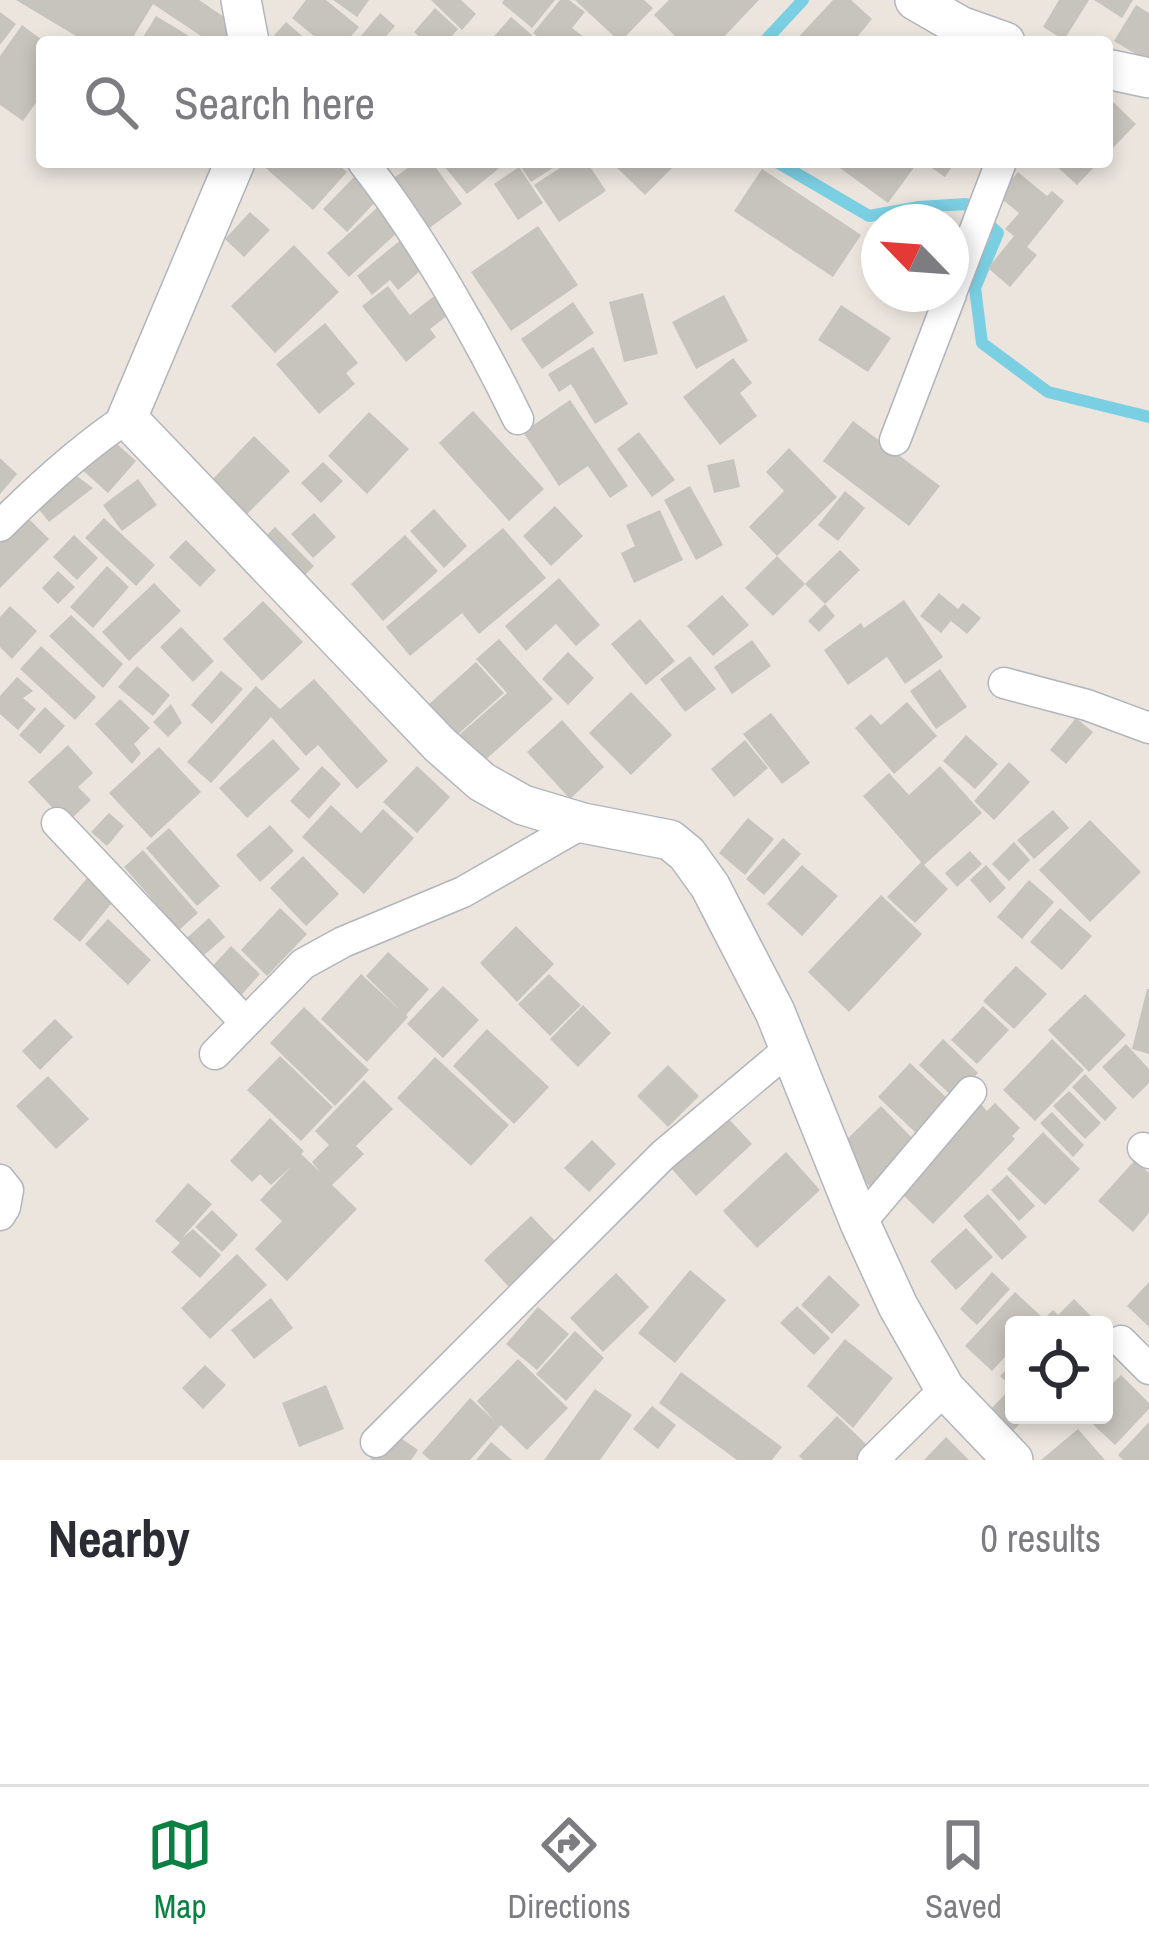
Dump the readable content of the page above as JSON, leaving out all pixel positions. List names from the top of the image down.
{
  "north": "top left",
  "page": {
    "search": "Search here",
    "heading": ["Nearby", "0 results"],
    "nav": ["Map", "Directions", "Saved"]
  }
}
